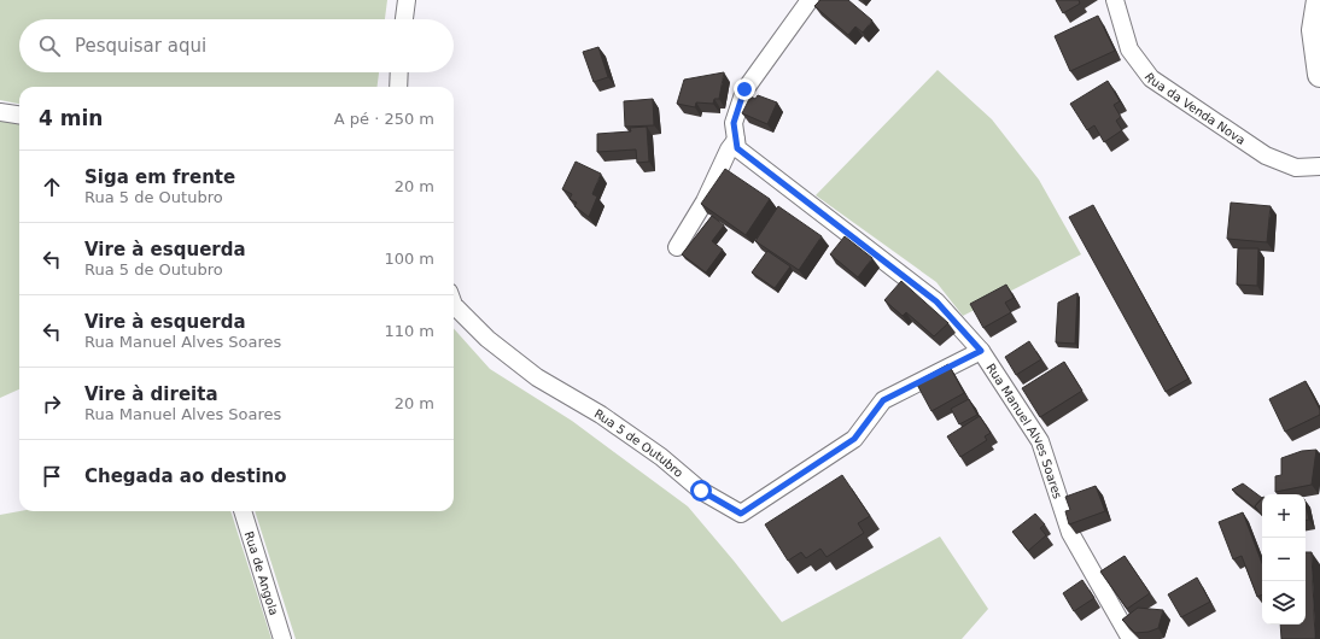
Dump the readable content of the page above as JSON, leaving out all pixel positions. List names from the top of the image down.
{
  "streets": {
    "street": [
      "Rua da Venda Nova",
      "Rua Manuel Alves Soares",
      "Rua 5 de Outubro",
      "Rua de Angola"
    ]
  },
  "crossings": [
    ["Rua Manuel Alves Soares", "Rua 5 de Outubro"]
  ],
  "page": {
    "search": "Pesquisar aqui",
    "heading": ["4 min", "A pé · 250 m"],
    "list": [
      ["Siga em frente", "Rua 5 de Outubro", "20 m"],
      ["Vire à esquerda", "Rua 5 de Outubro", "100 m"],
      ["Vire à esquerda", "Rua Manuel Alves Soares", "110 m"],
      ["Vire à direita", "Rua Manuel Alves Soares", "20 m"],
      "Chegada ao destino"
    ],
    "map_buttons": ["+", "−"]
  }
}
